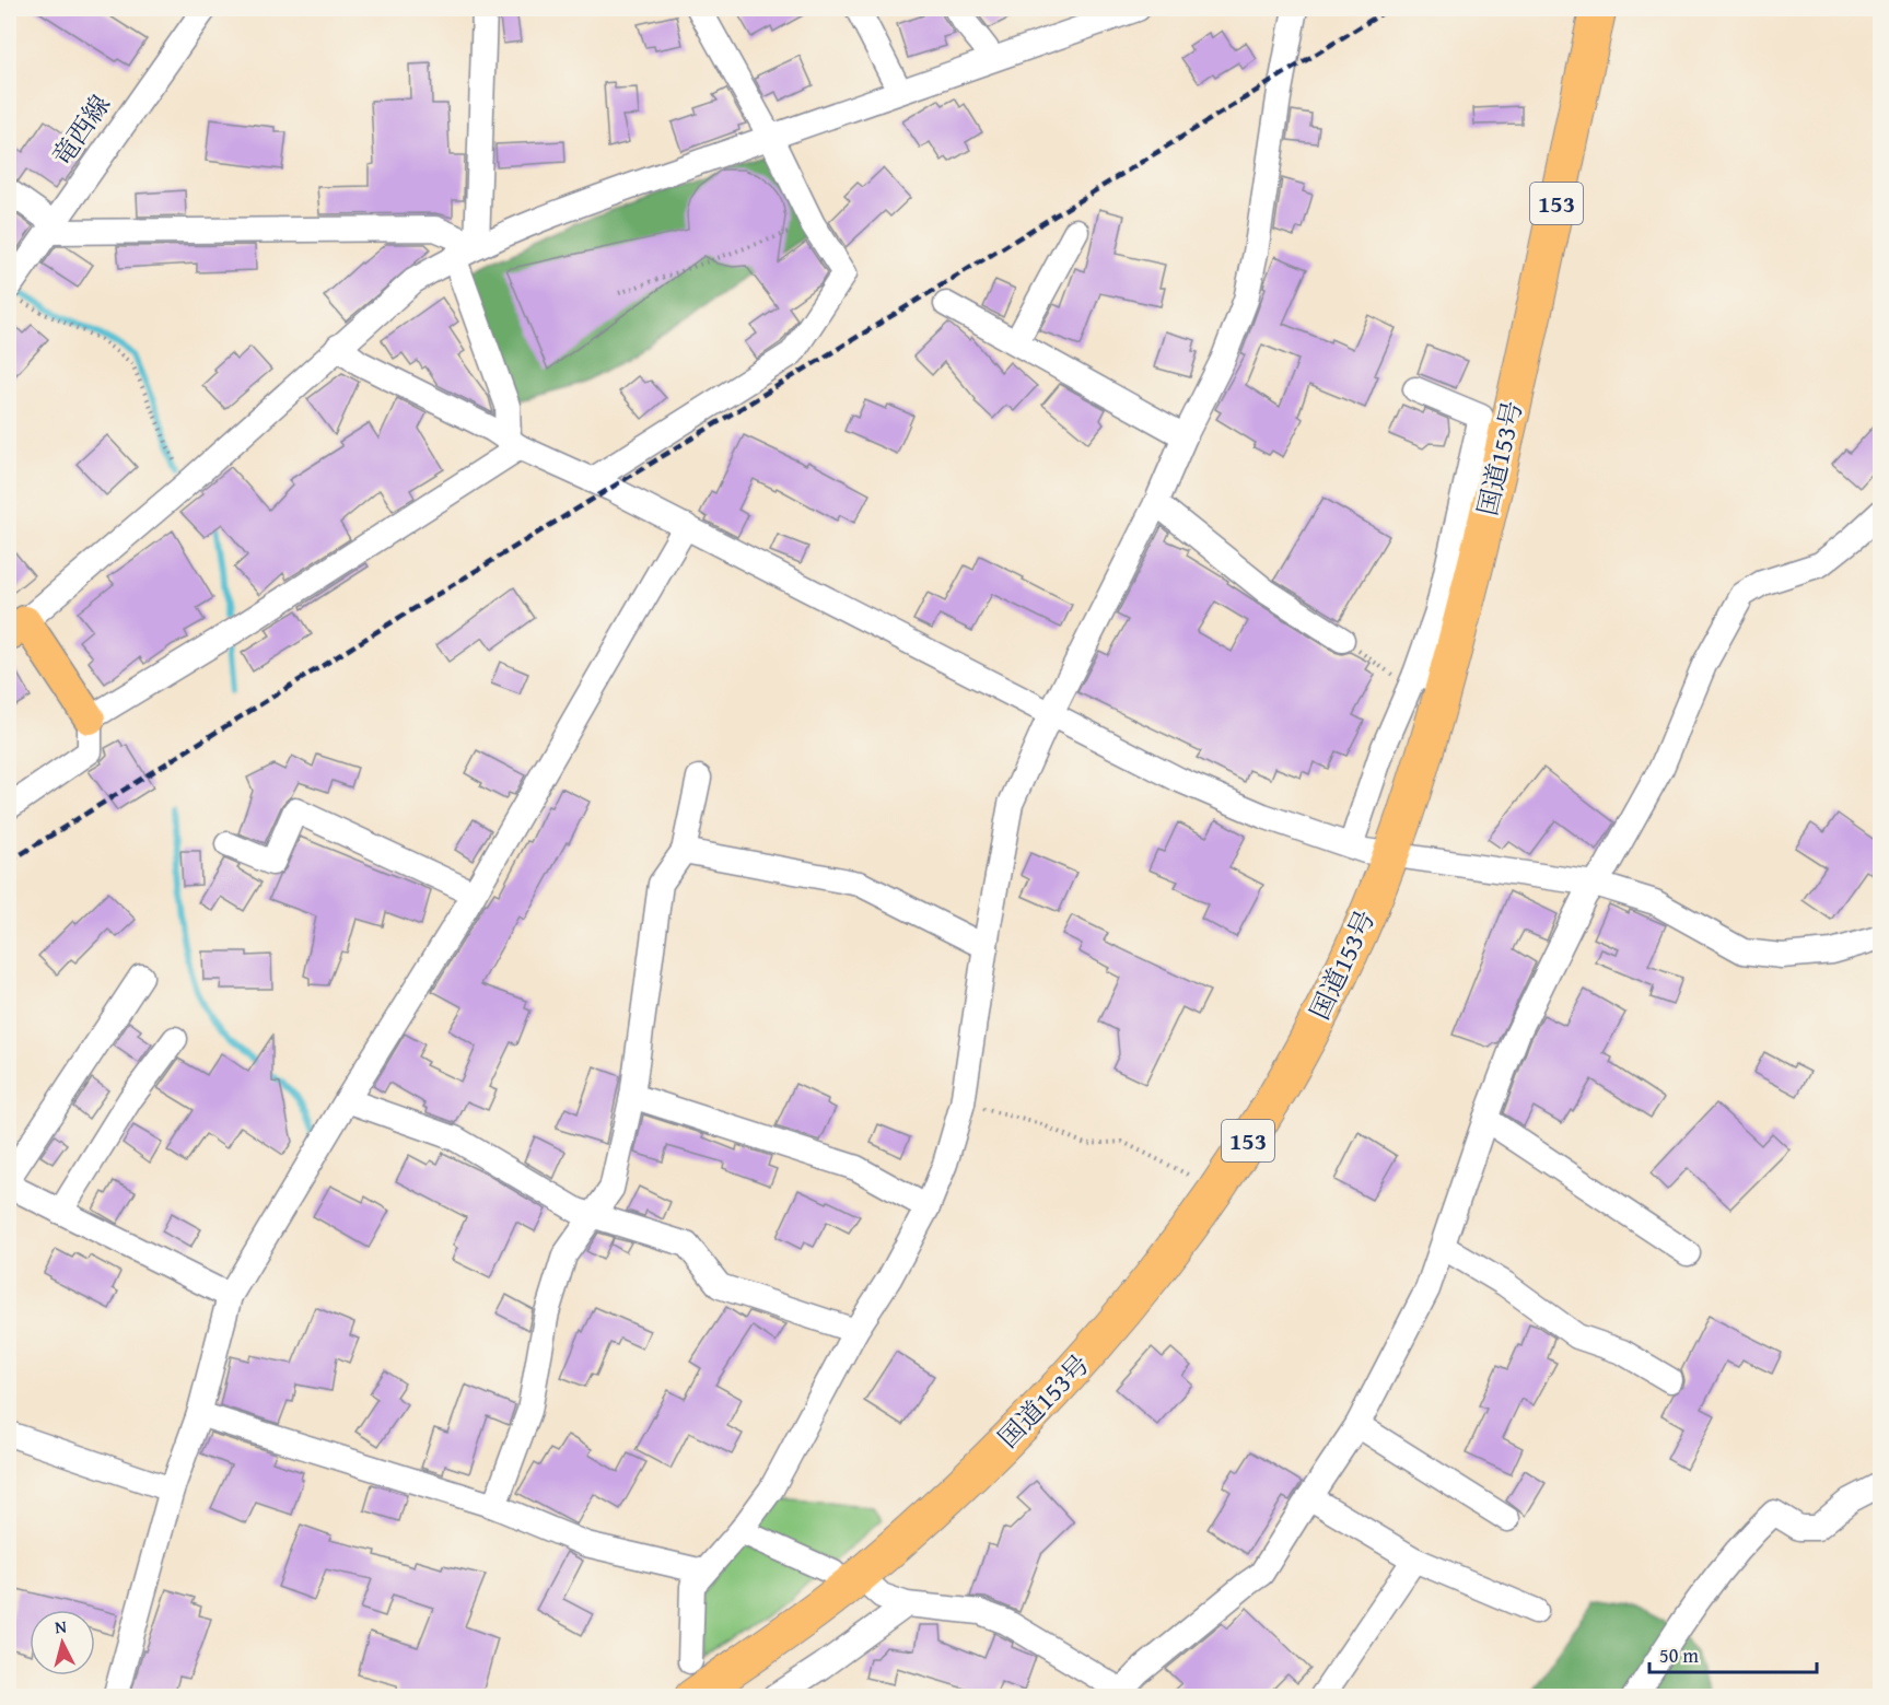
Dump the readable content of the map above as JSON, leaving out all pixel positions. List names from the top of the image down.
{
  "streets": {
    "highway": ["153", "国道153号"],
    "street": ["竜西線"]
  },
  "scale_bar": "50 m",
  "north": "top"
}
